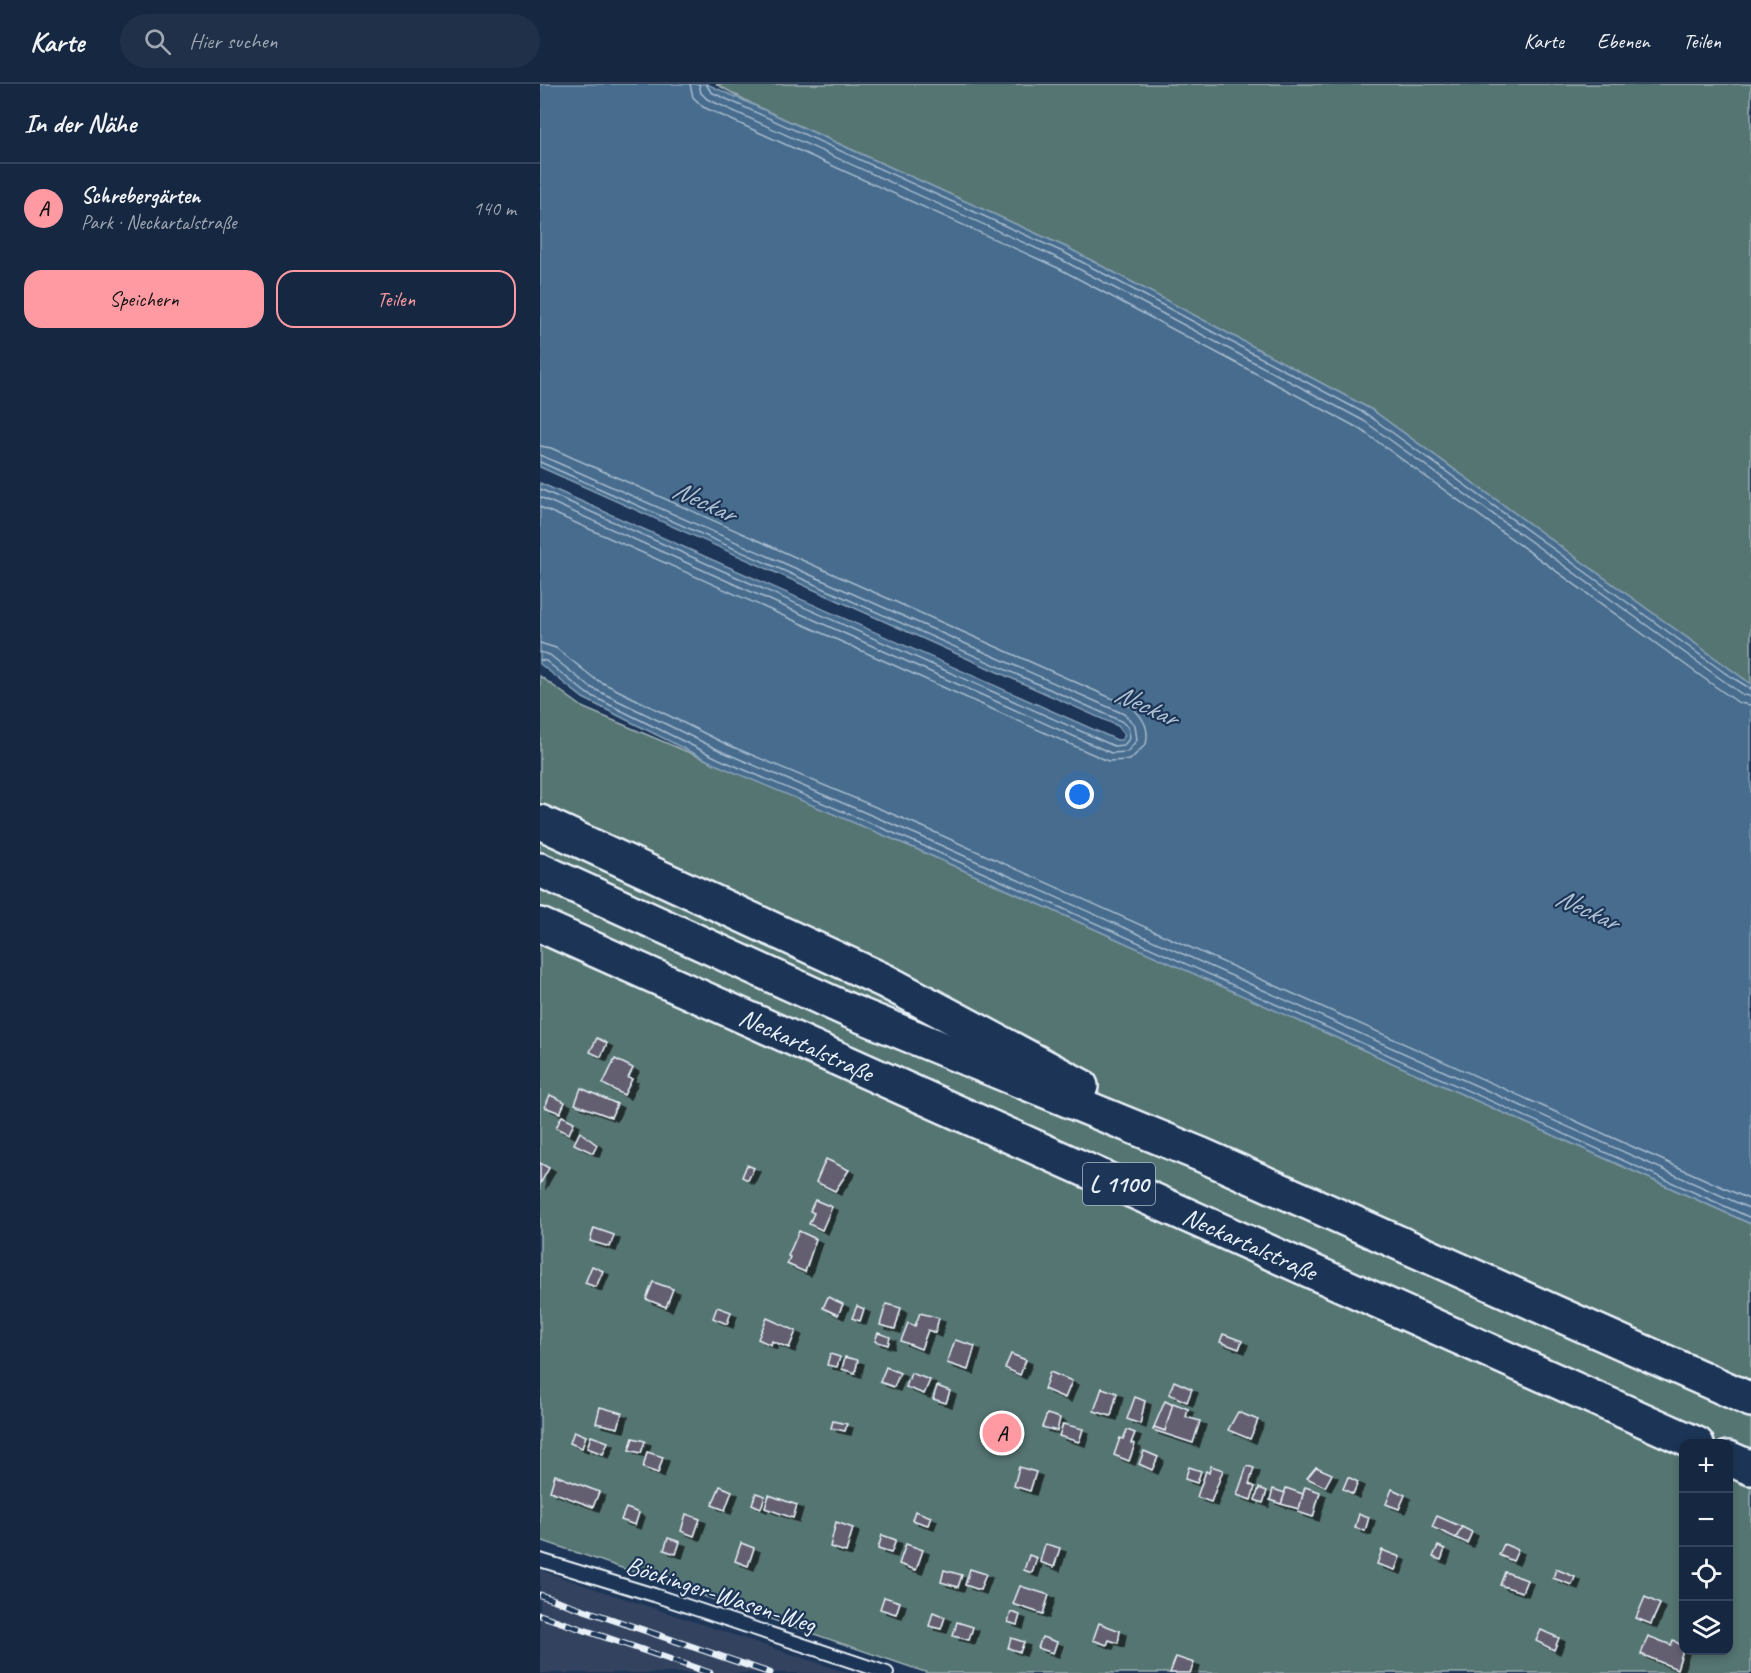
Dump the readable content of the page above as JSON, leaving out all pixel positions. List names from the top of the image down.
{
  "streets": {
    "main road": ["Neckartalstraße", "L 1100"],
    "lane": ["Böckinger-Wasen-Weg"]
  },
  "water": ["Neckar"],
  "page": {
    "header": "Karte",
    "search": "Hier suchen",
    "nav": ["Karte", "Ebenen", "Teilen"],
    "heading": "In der Nähe",
    "list": [
      {
        "mark": "A",
        "name": "Schrebergärten",
        "note": "Park · Neckartalstraße",
        "value": "140 m"
      }
    ],
    "buttons": ["Speichern", "Teilen"],
    "pins": "A",
    "map_buttons": ["+", "−"]
  }
}
